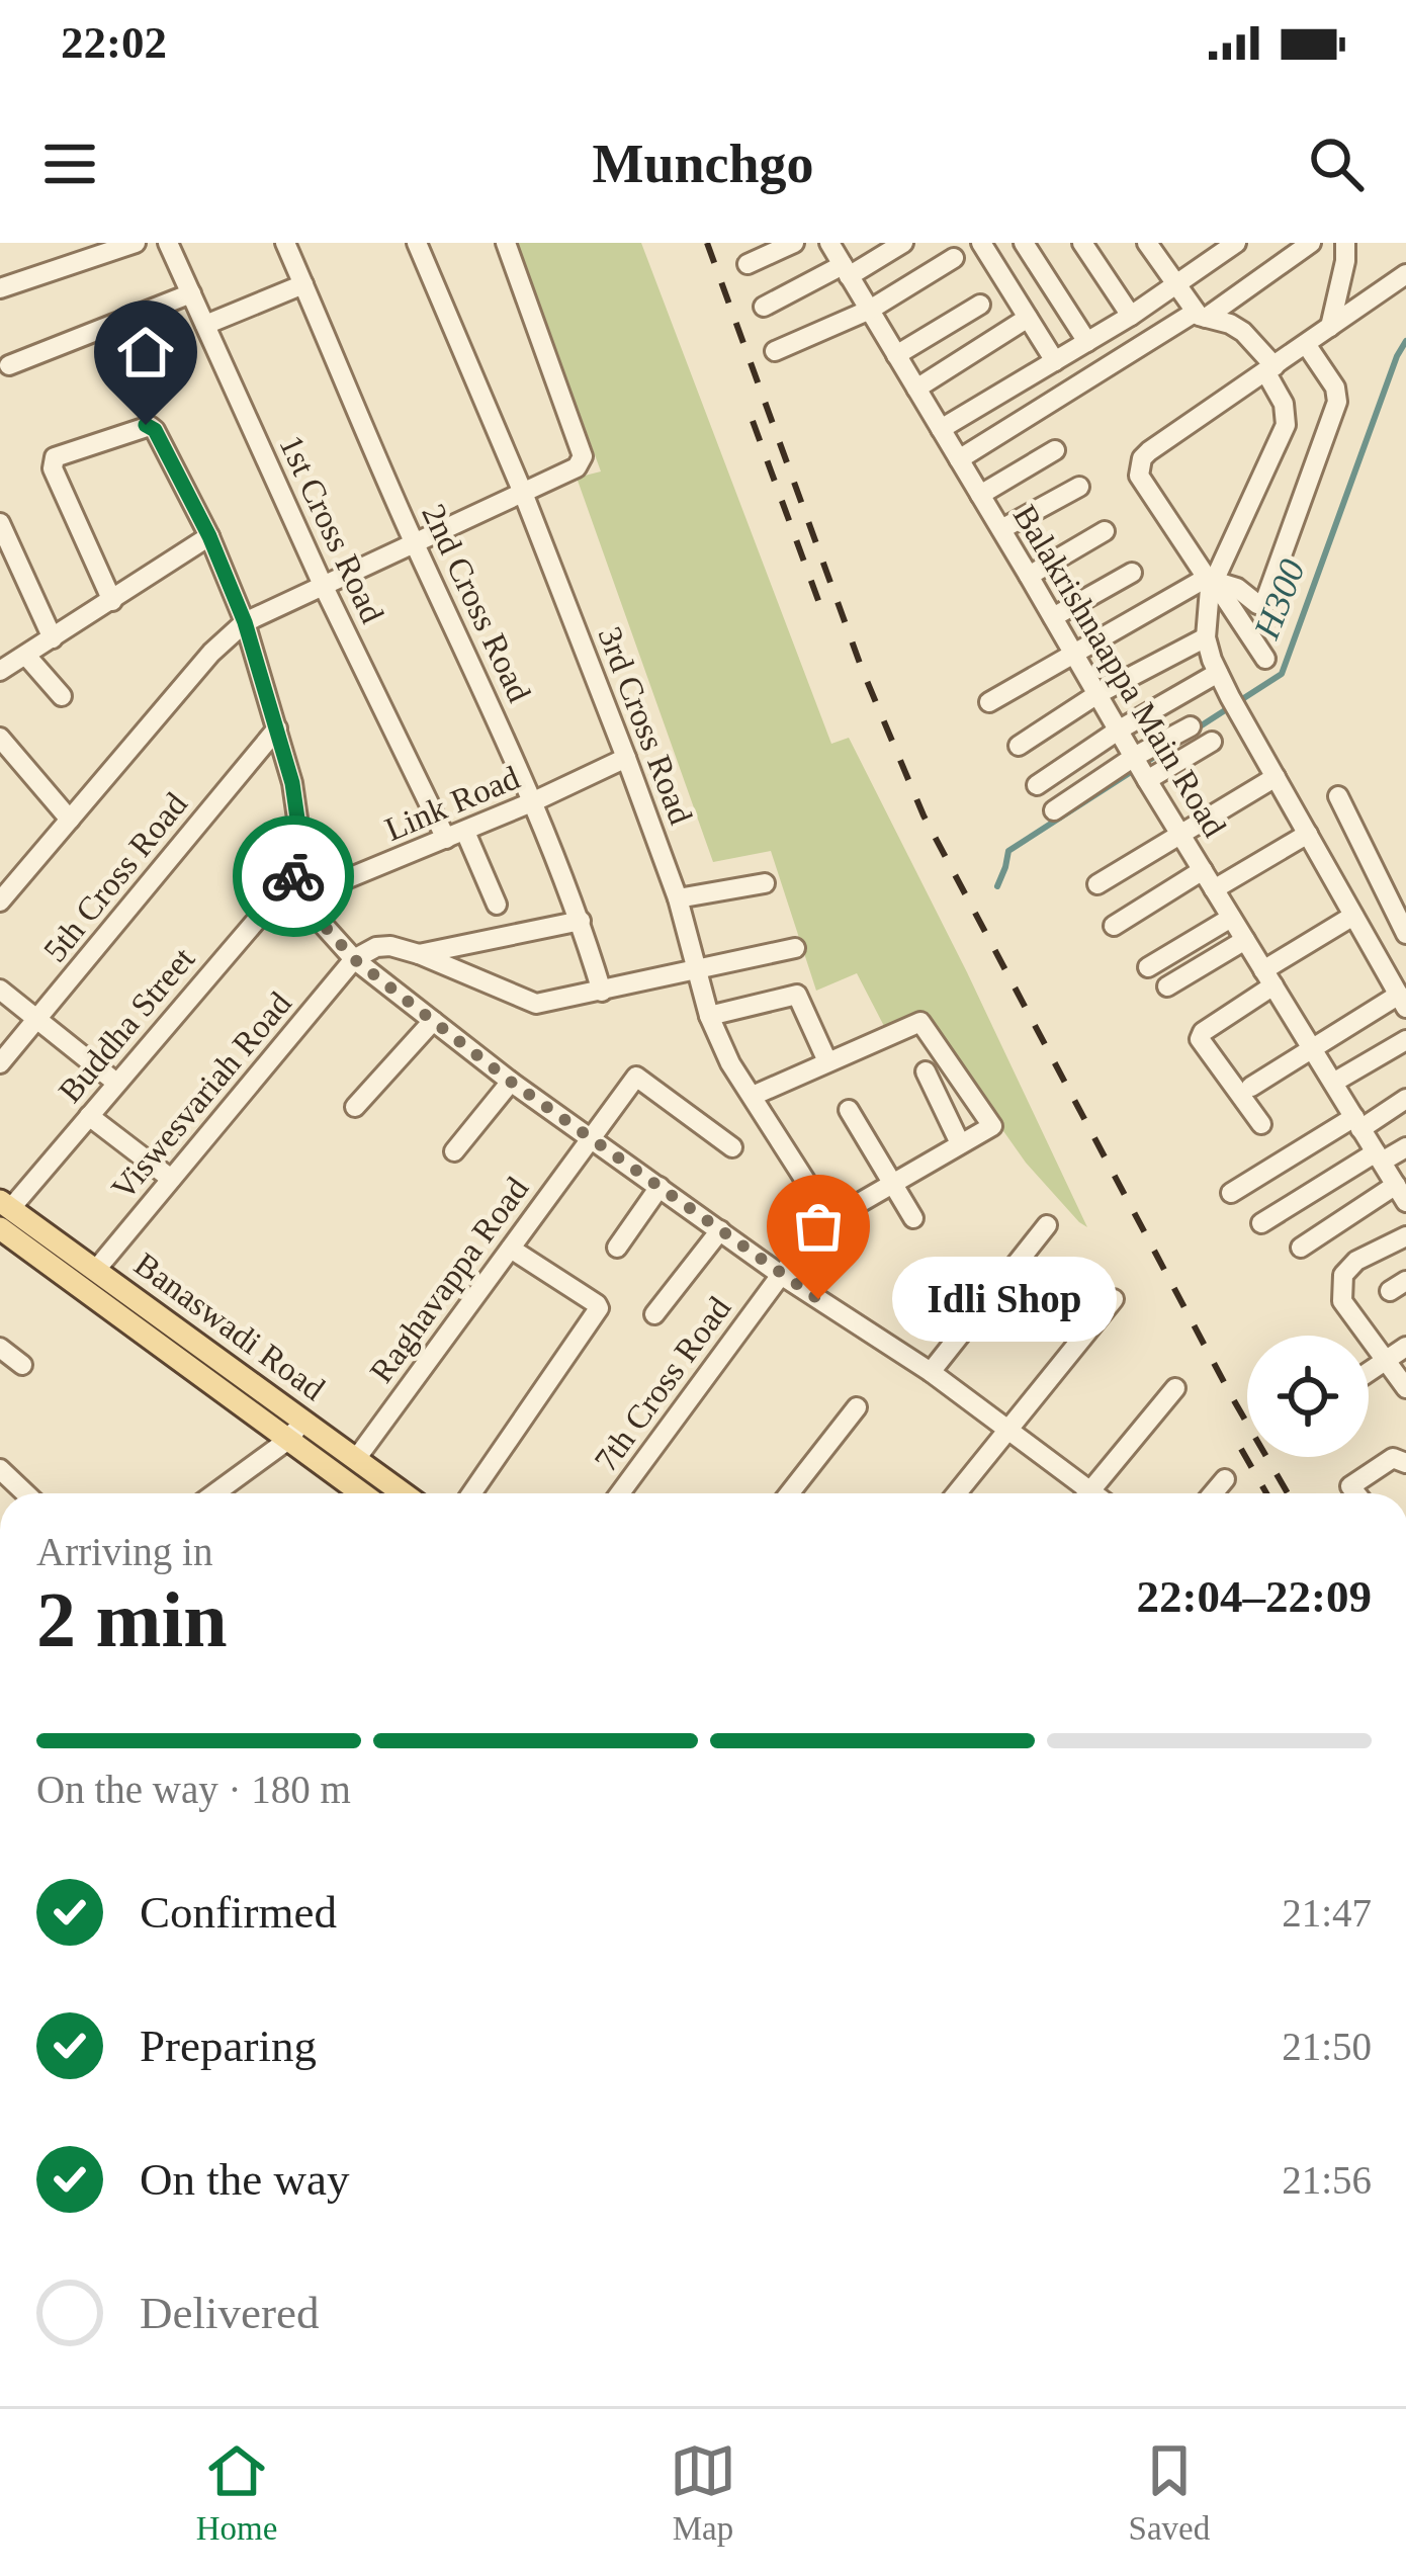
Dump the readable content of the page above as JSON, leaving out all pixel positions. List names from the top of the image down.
{
  "streets": {
    "main road": ["Banaswadi Road"],
    "street": [
      "1st Cross Road",
      "2nd Cross Road",
      "Balakrishnaappa Main Road",
      "3rd Cross Road",
      "Link Road",
      "5th Cross Road",
      "Buddha Street",
      "Viswesvariah Road",
      "Raghavappa Road",
      "7th Cross Road"
    ]
  },
  "crossings": [
    ["1st Cross Road", "Link Road"],
    ["2nd Cross Road", "Link Road"],
    ["3rd Cross Road", "Link Road"],
    ["3rd Cross Road", "7th Cross Road"],
    ["Link Road", "Buddha Street"],
    ["Buddha Street", "Banaswadi Road"],
    ["Viswesvariah Road", "Banaswadi Road"],
    ["Raghavappa Road", "Banaswadi Road"]
  ],
  "water": ["H300"],
  "places": ["Idli Shop"],
  "page": {
    "status": "22:02",
    "header": "Munchgo",
    "bubble": "Idli Shop",
    "heading": ["2 min", "Arriving in", "22:04–22:09"],
    "bar": "On the way · 180 m",
    "list": [
      ["Confirmed", "21:47"],
      ["Preparing", "21:50"],
      ["On the way", "21:56"],
      "Delivered"
    ],
    "tabs": ["Home", "Map", "Saved"]
  }
}
